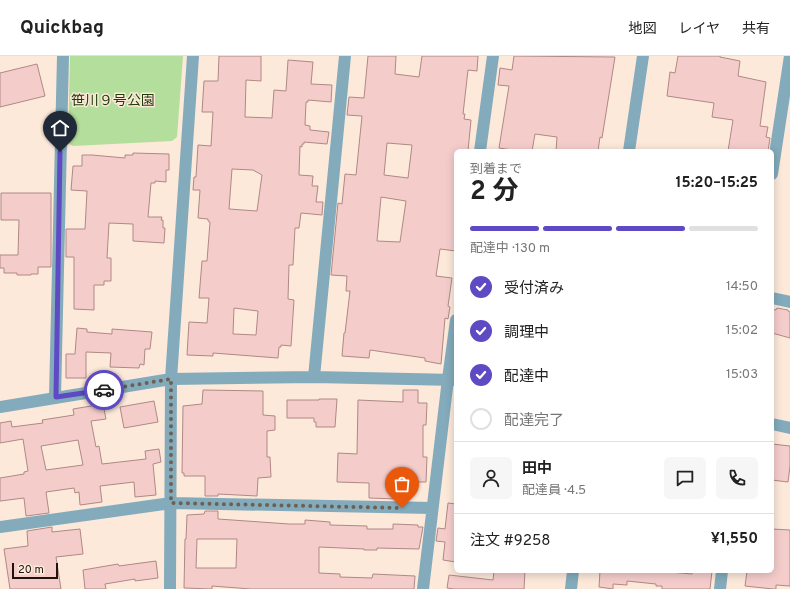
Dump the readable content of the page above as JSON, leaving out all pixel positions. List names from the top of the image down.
{
  "parks": ["笹川９号公園"],
  "scale_bar": "20 m",
  "page": {
    "header": "Quickbag",
    "nav": ["地図", "レイヤ", "共有"],
    "heading": ["2 分", "到着まで", "15:20–15:25"],
    "panel": [
      "田中",
      "配達員 · 4.5",
      "注文 #9258",
      "¥1,550"
    ],
    "bar": "配達中 · 130 m",
    "list": [
      ["受付済み", "14:50"],
      ["調理中", "15:02"],
      ["配達中", "15:03"],
      "配達完了"
    ],
    "scale": "20 m"
  }
}
